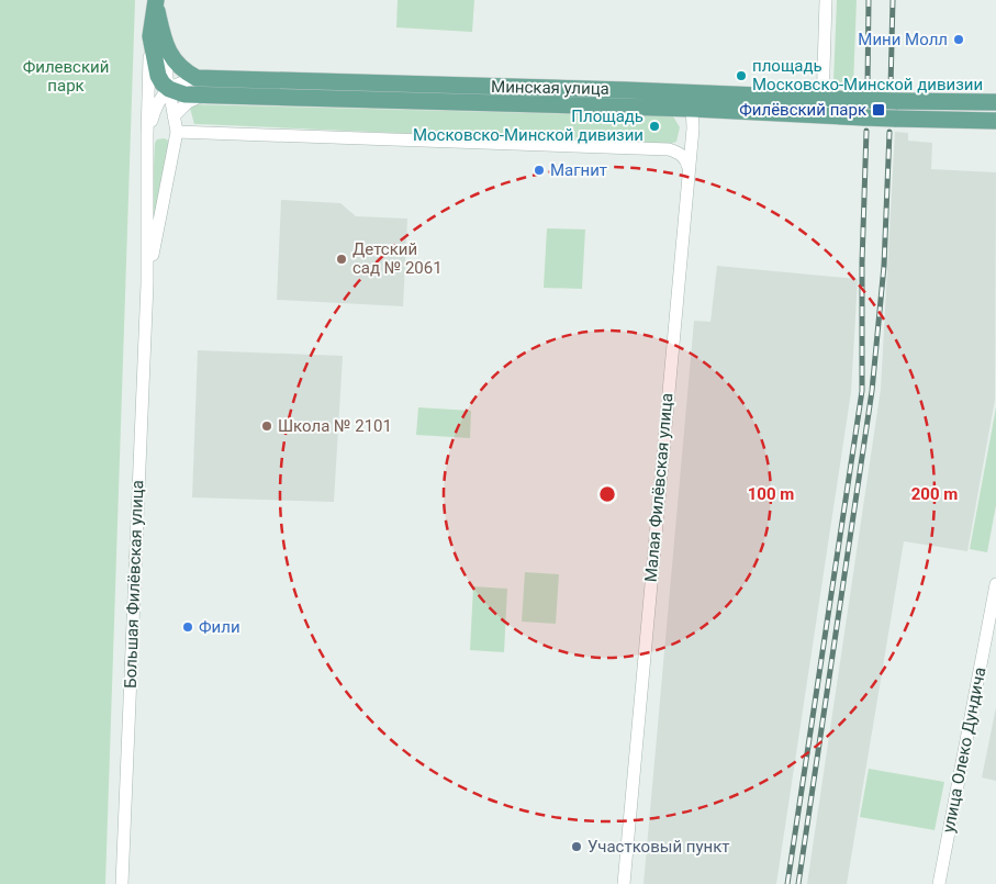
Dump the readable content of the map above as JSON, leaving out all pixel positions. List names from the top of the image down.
{
  "streets": {
    "main road": ["Минская улица", "Большая Филёвская улица"],
    "street": ["Малая Филёвская улица", "улица Олеко Дундича"]
  },
  "crossings": [
    ["Минская улица", "Малая Филёвская улица"],
    ["Минская улица", "Большая Филёвская улица"]
  ],
  "parks": ["Филевский парк"],
  "places": {
    "other": [
      "Мини Молл",
      "площадь Московско-Минской дивизии",
      "Площадь Московско-Минской дивизии",
      "Магнит",
      "Детский сад № 2061",
      "Школа № 2101",
      "Фили",
      "Участковый пункт"
    ],
    "transit": ["Филёвский парк"]
  },
  "rings": ["100 m", "200 m"]
}
